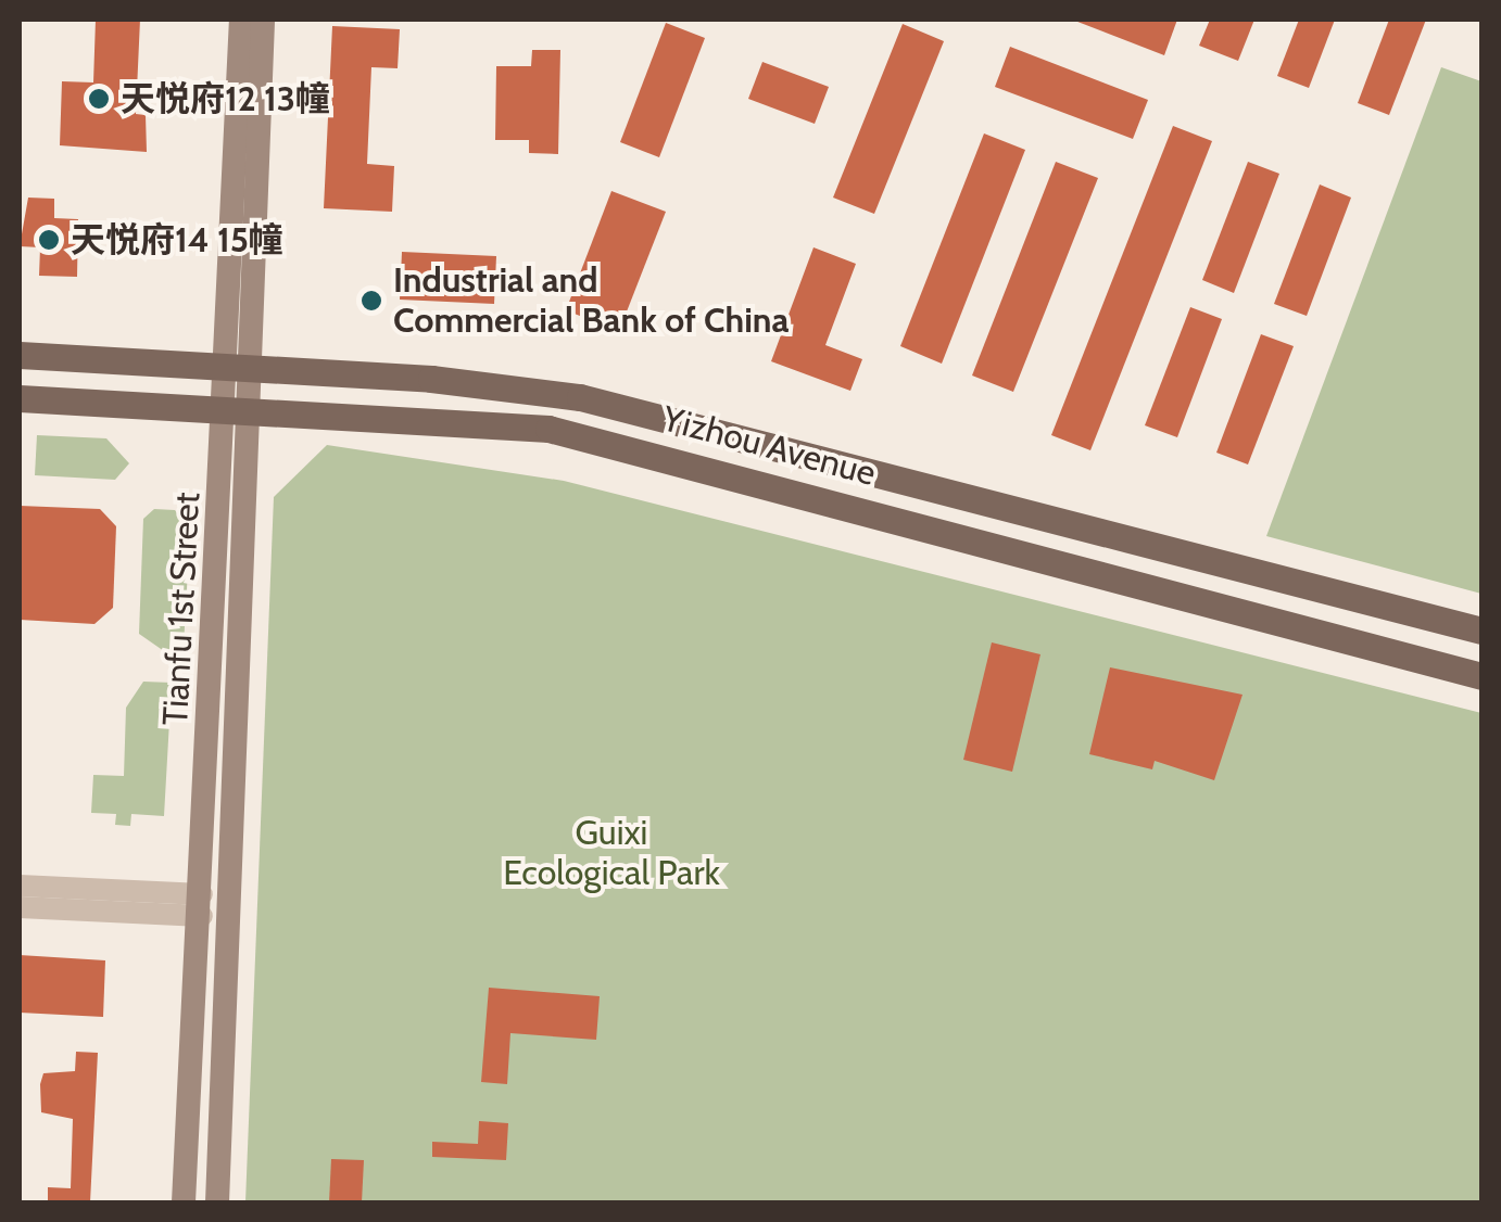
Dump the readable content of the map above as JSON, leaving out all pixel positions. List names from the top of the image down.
{
  "streets": {
    "main road": ["Yizhou Avenue", "Tianfu 1st Street"]
  },
  "crossings": [
    ["Yizhou Avenue", "Tianfu 1st Street"]
  ],
  "parks": ["Guixi Ecological Park"],
  "places": ["天悦府12 13幢", "天悦府14 15幢", "Industrial and Commercial Bank of China"]
}
